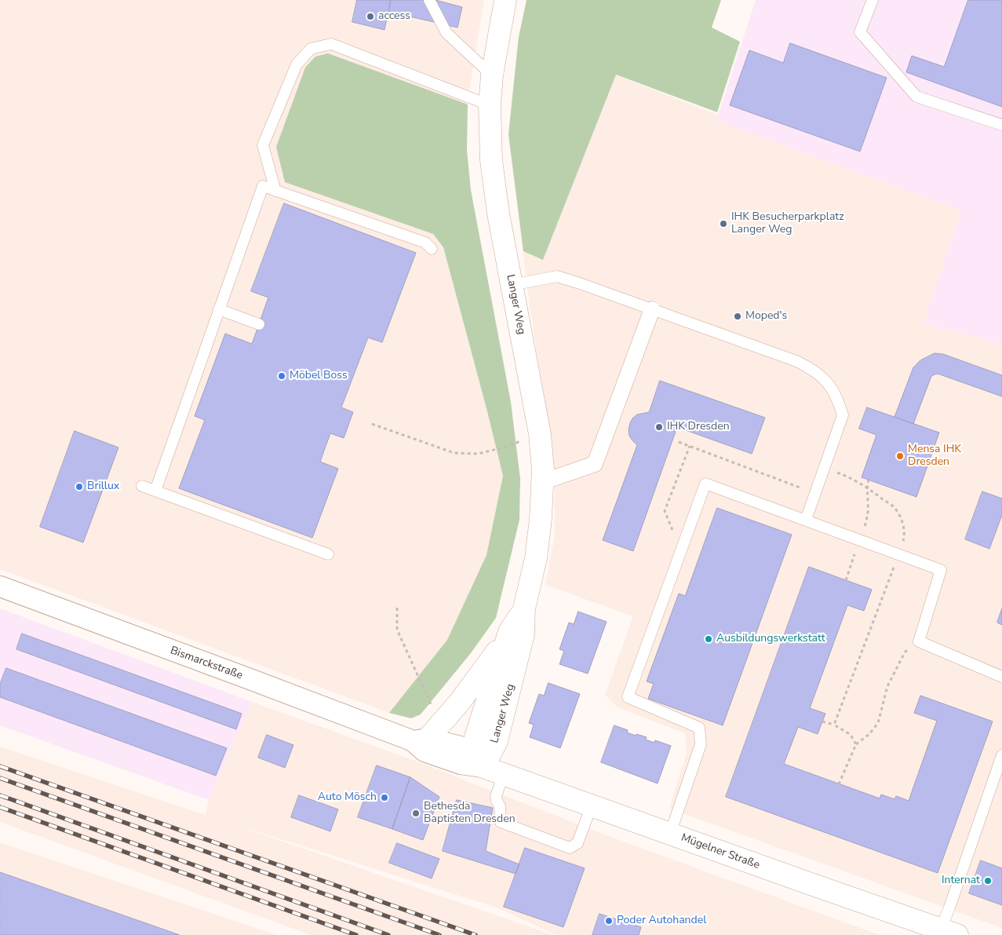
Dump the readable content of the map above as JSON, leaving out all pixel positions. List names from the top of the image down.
{
  "streets": {
    "main road": ["Langer Weg", "Mügelner Straße"],
    "street": ["Bismarckstraße"]
  },
  "crossings": [
    ["Langer Weg", "Bismarckstraße"],
    ["Langer Weg", "Mügelner Straße"],
    ["Bismarckstraße", "Mügelner Straße"]
  ],
  "places": [
    "access",
    "IHK Besucherparkplatz Langer Weg",
    "Moped's",
    "Möbel Boss",
    "IHK Dresden",
    "Mensa IHK Dresden",
    "Brillux",
    "Ausbildungswerkstatt",
    "Auto Mösch",
    "Bethesda Baptisten Dresden",
    "Internat",
    "Poder Autohandel"
  ]
}
